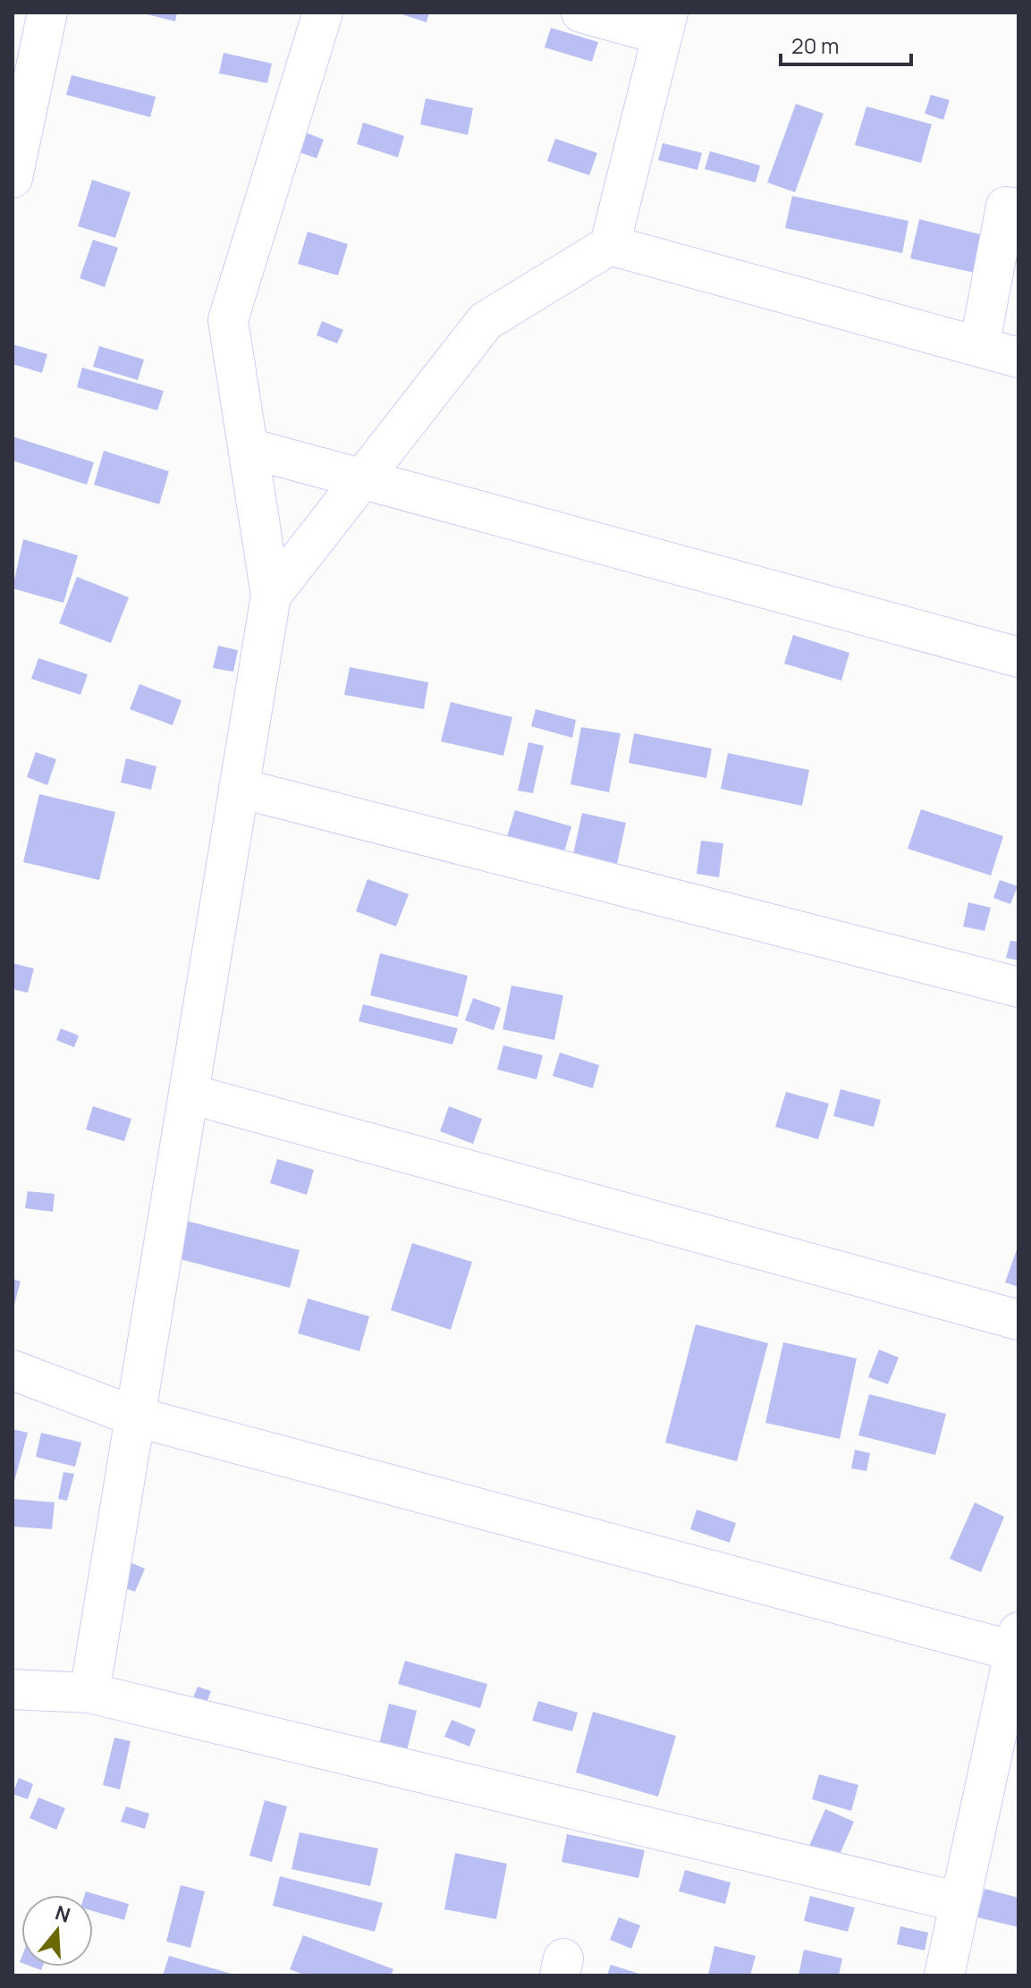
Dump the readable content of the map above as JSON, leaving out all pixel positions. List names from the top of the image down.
{
  "scale_bar": "20 m",
  "north": "top"
}
